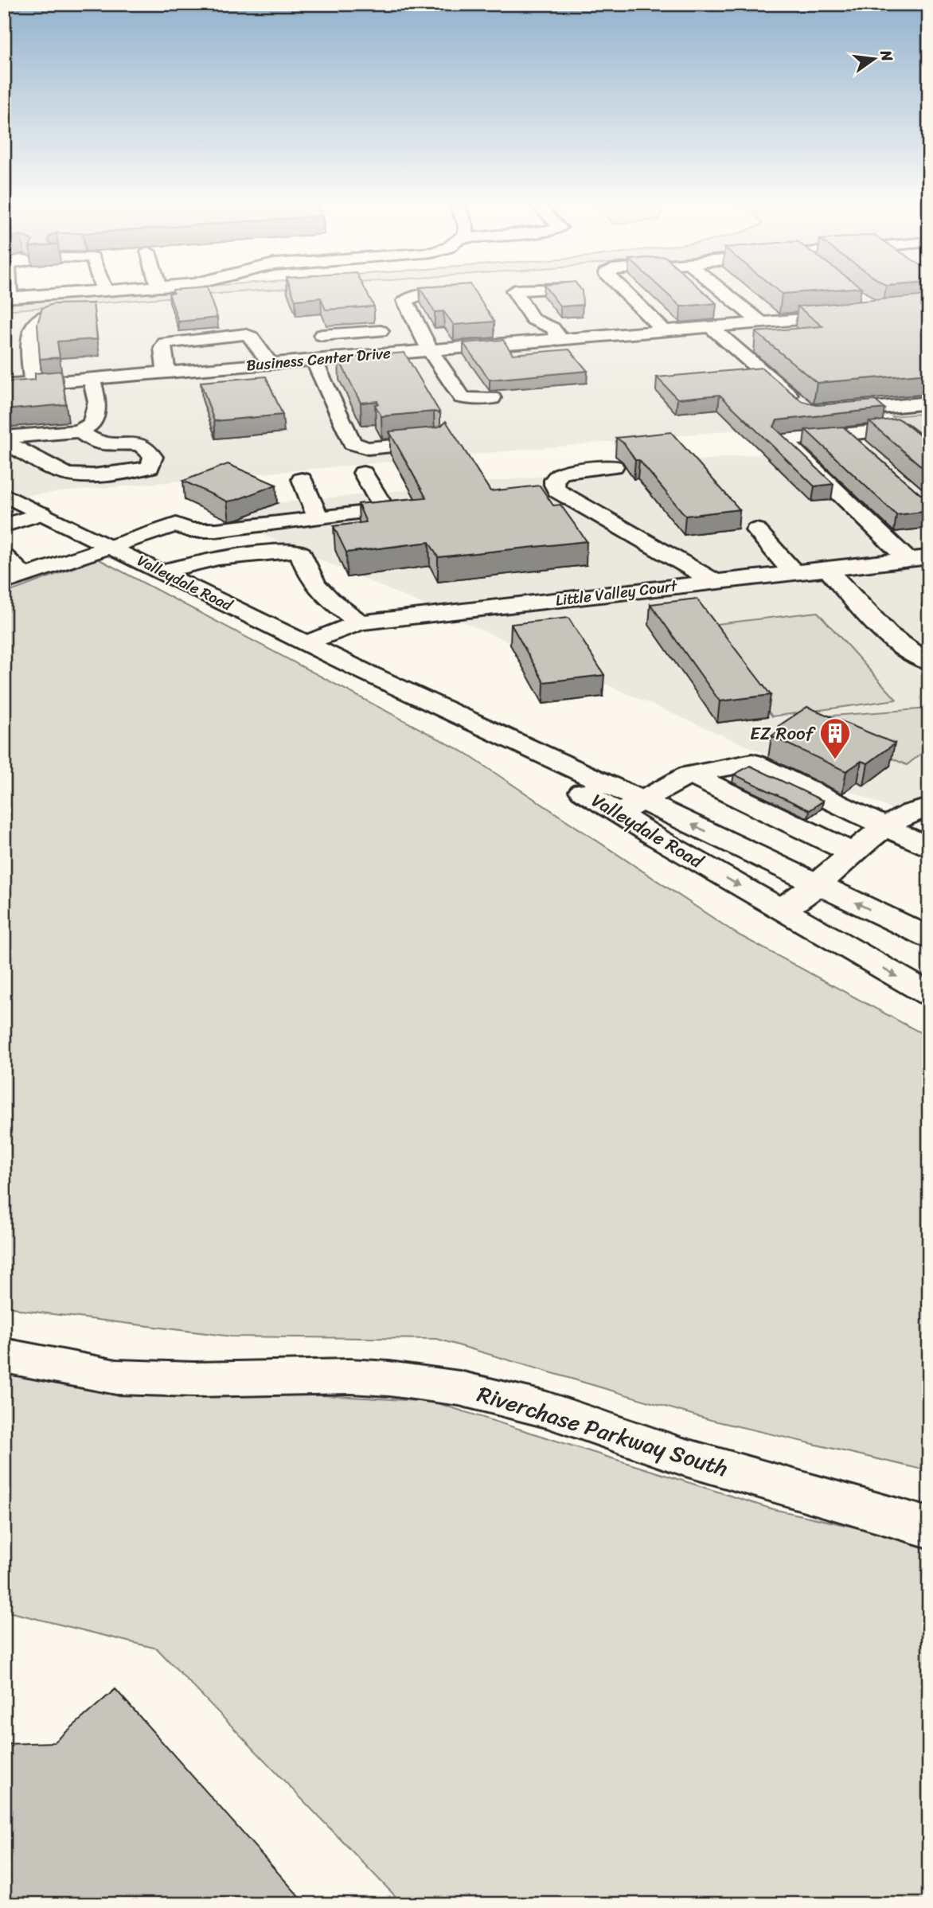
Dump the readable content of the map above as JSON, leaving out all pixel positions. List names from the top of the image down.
{
  "streets": {
    "main road": [
      "Business Center Drive",
      "Valleydale Road",
      "Little Valley Court",
      "Riverchase Parkway South"
    ]
  },
  "crossings": [
    ["Valleydale Road", "Little Valley Court"]
  ],
  "places": {
    "building": ["EZ Roof"]
  },
  "north": "right"
}
